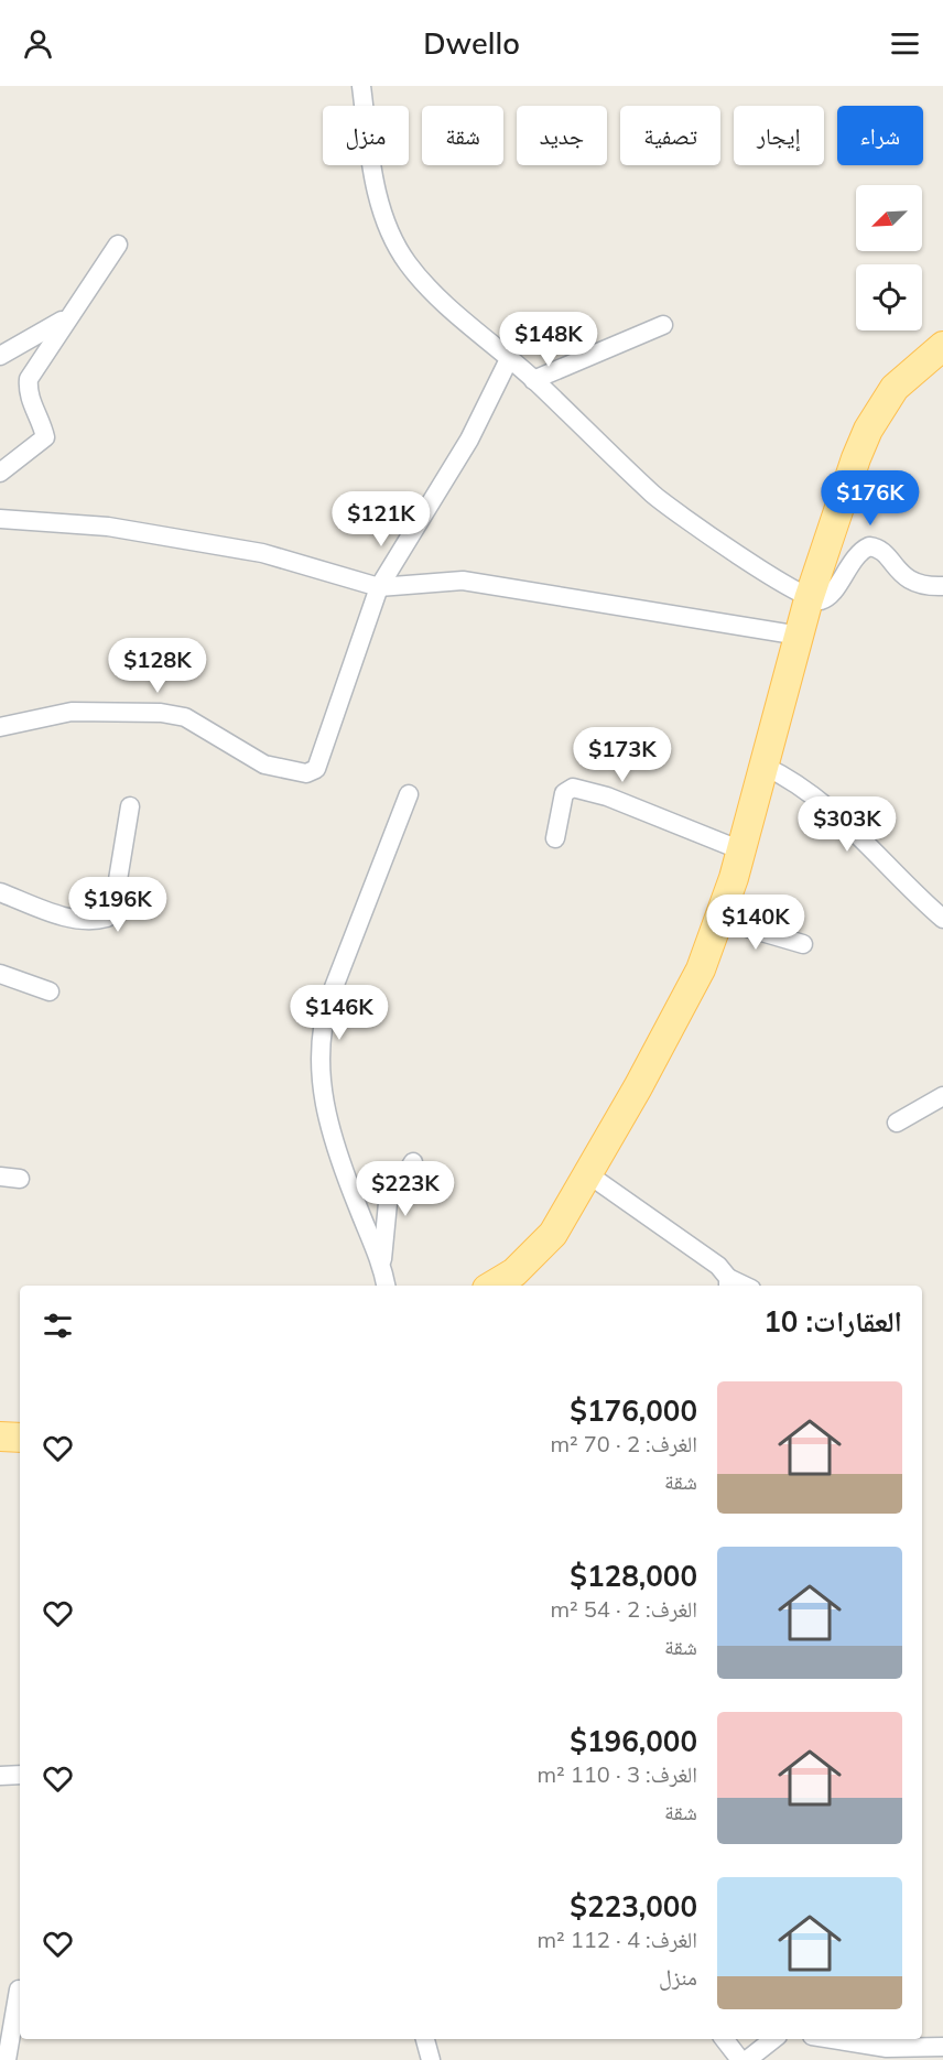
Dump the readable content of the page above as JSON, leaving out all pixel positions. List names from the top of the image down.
{
  "north": "bottom left",
  "page": {
    "header": "Dwello",
    "chip": [
      "شراء",
      "إيجار",
      "تصفية",
      "جديد",
      "شقة",
      "منزل"
    ],
    "price": [
      "$148K",
      "$176K",
      "$121K",
      "$128K",
      "$173K",
      "$303K",
      "$196K",
      "$140K",
      "$146K",
      "$223K"
    ],
    "heading": "العقارات: 10",
    "list": [
      {
        "name": "$176,000",
        "note": "الغرف: 2 · 70 m² · شقة"
      },
      {
        "name": "$128,000",
        "note": "الغرف: 2 · 54 m² · شقة"
      },
      {
        "name": "$196,000",
        "note": "الغرف: 3 · 110 m² · شقة"
      },
      {
        "name": "$223,000",
        "note": "الغرف: 4 · 112 m² · منزل"
      }
    ]
  }
}
